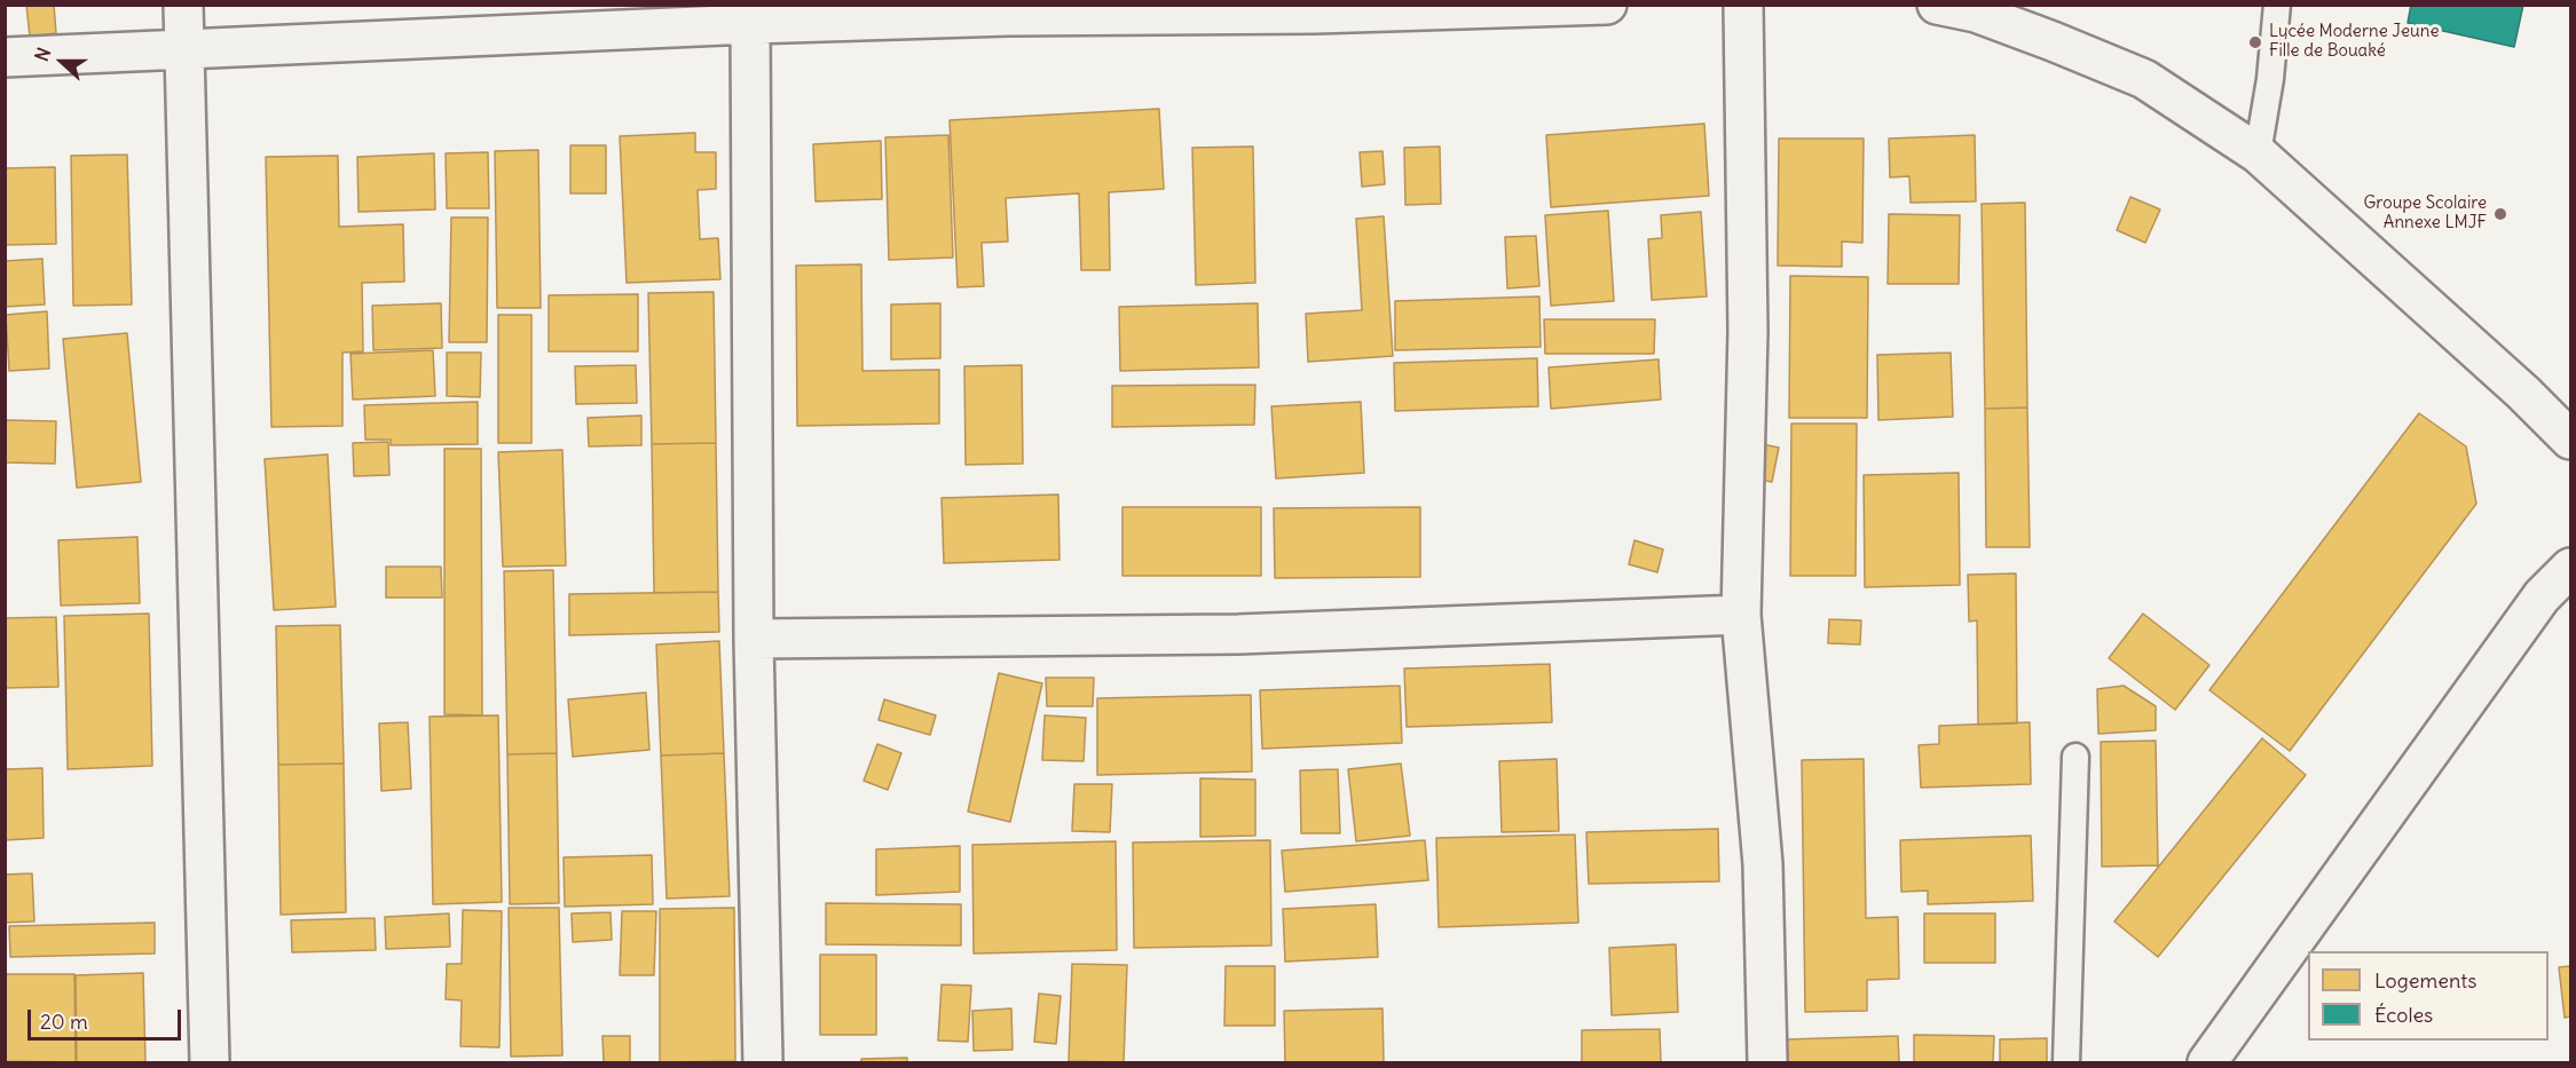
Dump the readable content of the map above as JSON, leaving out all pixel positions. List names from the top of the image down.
{
  "places": ["Lycée Moderne Jeune Fille de Bouaké", "Groupe Scolaire Annexe LMJF"],
  "legend": ["Logements", "Écoles"],
  "scale_bar": "20 m",
  "north": "left"
}
